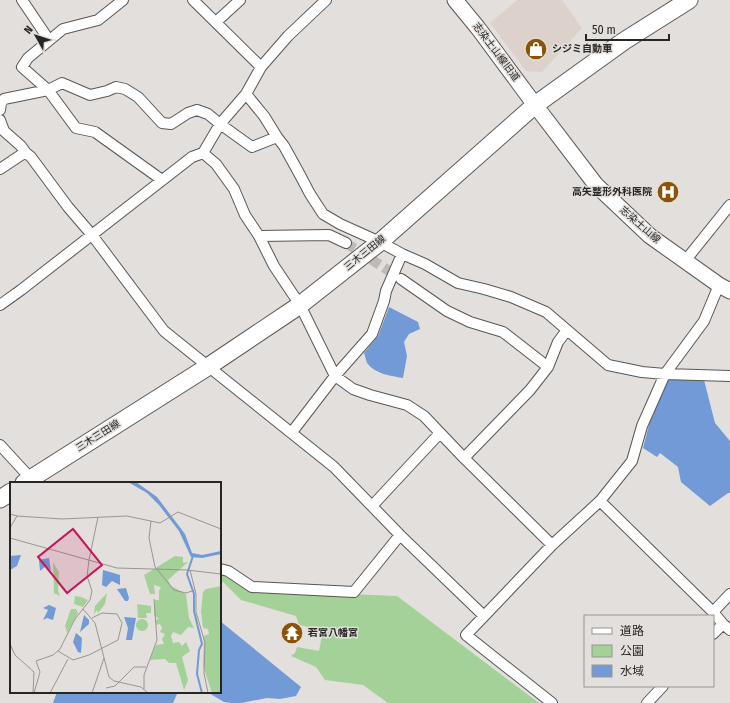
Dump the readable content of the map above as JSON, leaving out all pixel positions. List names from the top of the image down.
{
  "streets": {
    "main road": ["志染土山線旧道", "志染土山線", "三木三田線"]
  },
  "crossings": [
    ["志染土山線旧道", "志染土山線"],
    ["志染土山線旧道", "三木三田線"],
    ["志染土山線", "三木三田線"]
  ],
  "places": {
    "shop": ["シジミ自動車"],
    "hospital": ["高矢整形外科医院"],
    "temple": ["若宮八幡宮"]
  },
  "legend": ["道路", "公園", "水域"],
  "scale_bar": "50 m",
  "north": "top left"
}
